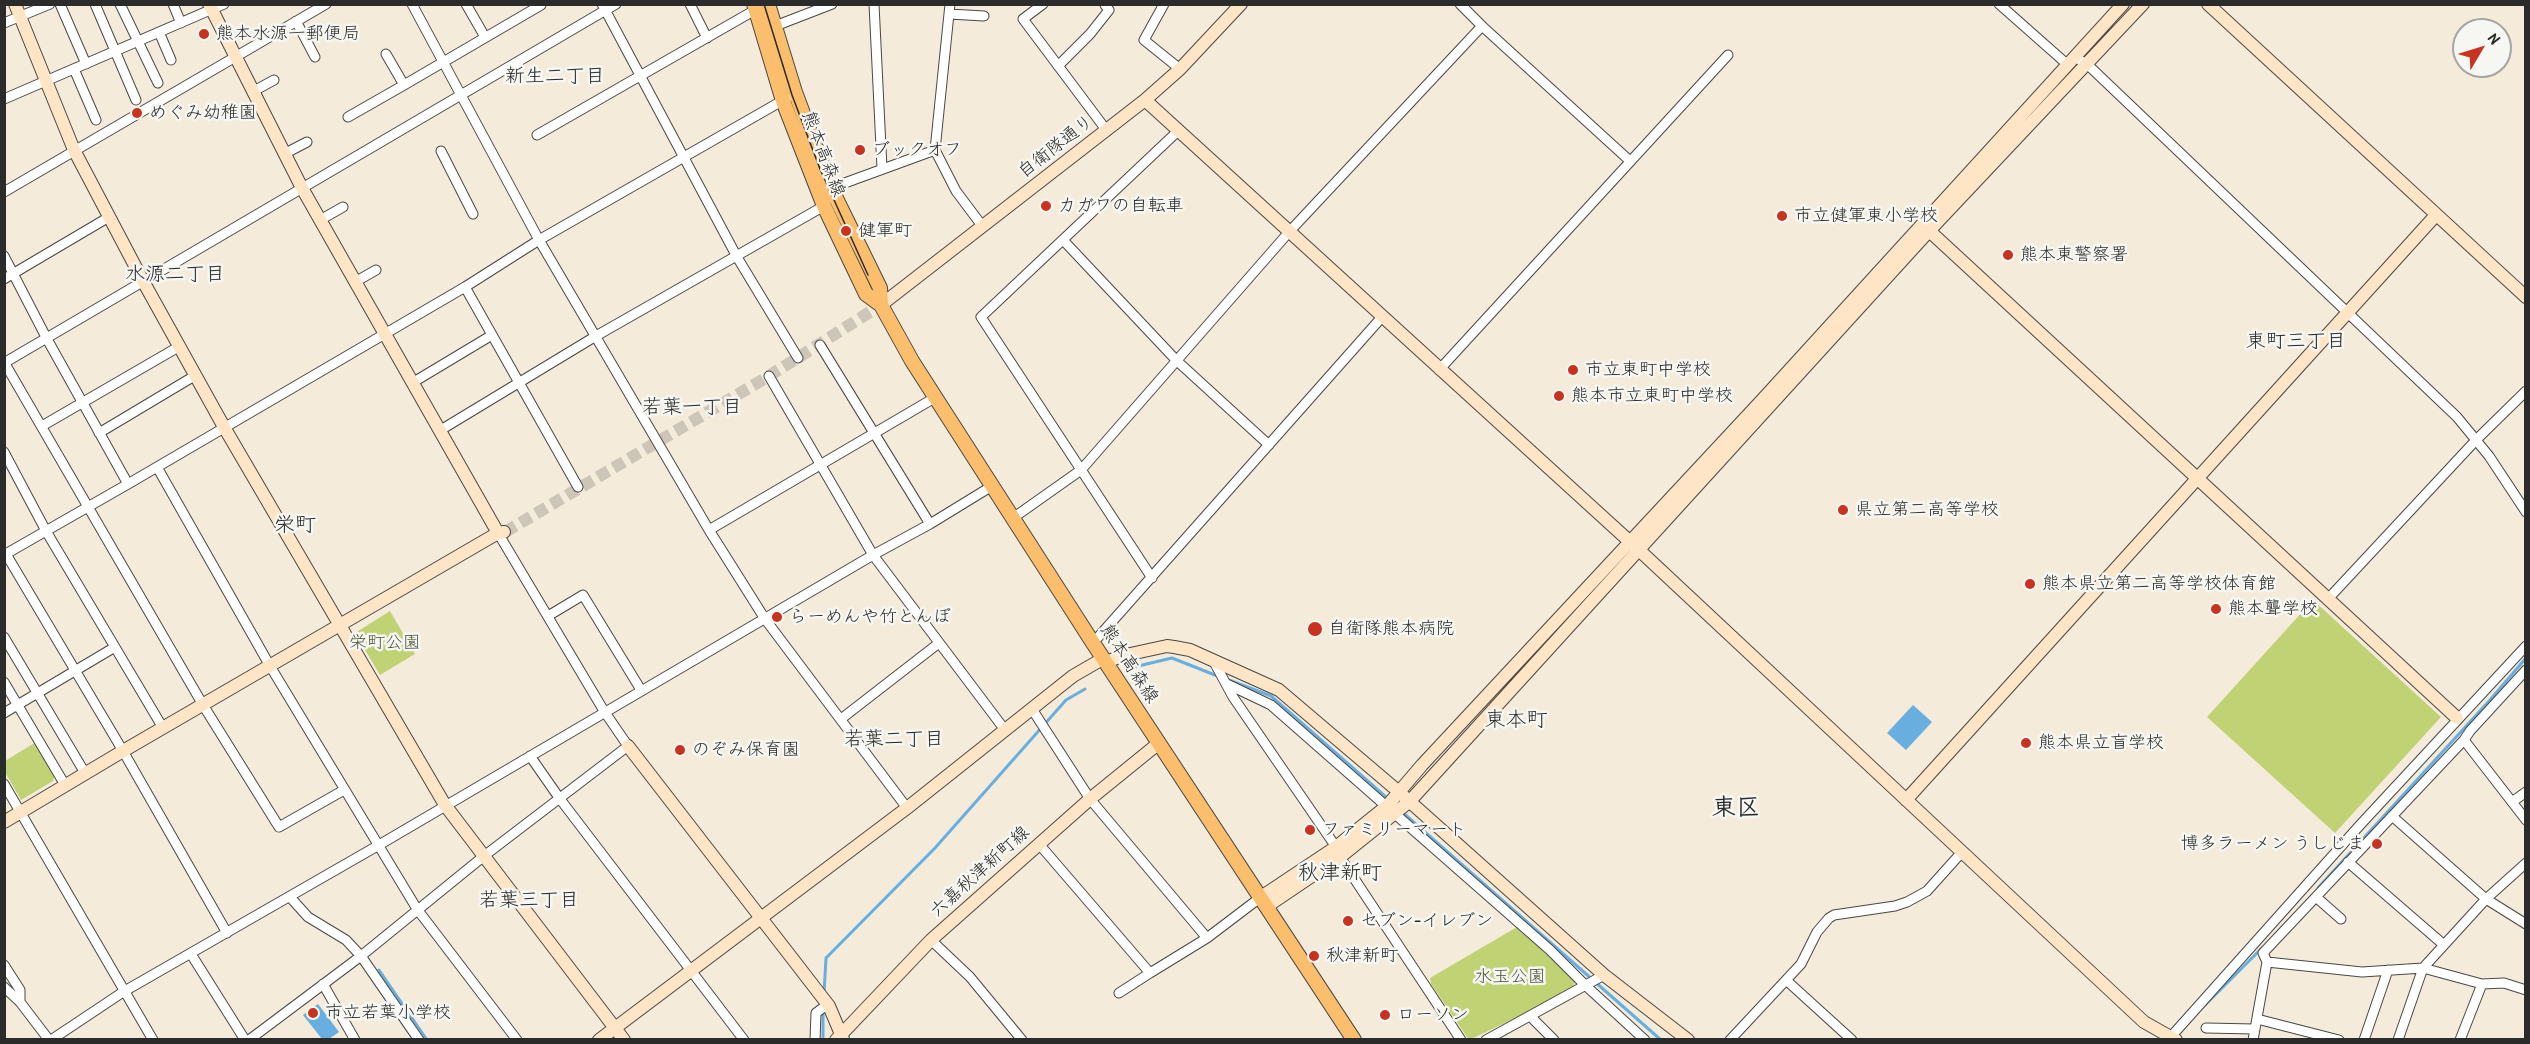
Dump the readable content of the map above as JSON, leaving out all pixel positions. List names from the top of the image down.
{
  "streets": {
    "main road": ["熊本高森線"],
    "street": ["自衛隊通り", "六嘉秋津新町線"]
  },
  "crossings": [
    ["自衛隊通り", "熊本高森線"],
    ["熊本高森線", "六嘉秋津新町線"]
  ],
  "districts": [
    "新生二丁目",
    "水源二丁目",
    "東町三丁目",
    "若葉一丁目",
    "栄町",
    "東本町",
    "若葉二丁目",
    "東区",
    "秋津新町",
    "若葉三丁目"
  ],
  "parks": ["栄町公園", "水玉公園"],
  "places": [
    "熊本水源一郵便局",
    "めぐみ幼稚園",
    "ブックオフ",
    "カガワの自転車",
    "市立健軍東小学校",
    "健軍町",
    "熊本東警察署",
    "市立東町中学校",
    "熊本市立東町中学校",
    "県立第二高等学校",
    "熊本県立第二高等学校体育館",
    "熊本聾学校",
    "らーめんや竹とんぼ",
    "自衛隊熊本病院",
    "熊本県立盲学校",
    "のぞみ保育園",
    "ファミリーマート",
    "博多ラーメン うしじま",
    "セブン-イレブン",
    "秋津新町",
    "市立若葉小学校",
    "ローソン"
  ],
  "north": "top right"
}
